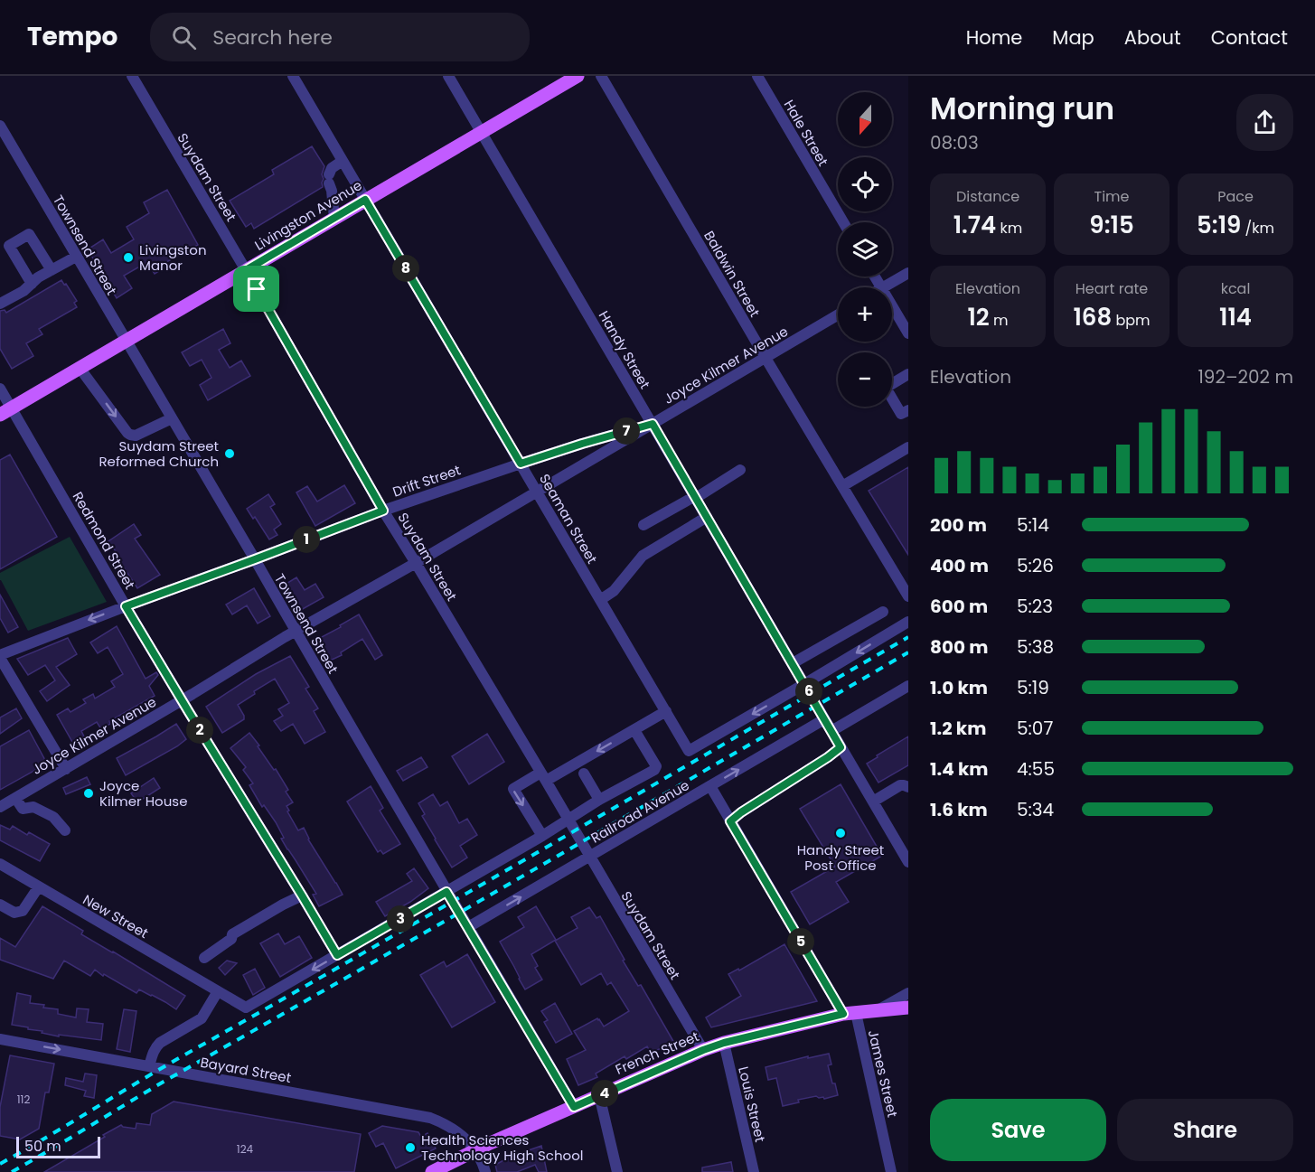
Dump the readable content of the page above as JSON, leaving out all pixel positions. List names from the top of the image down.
{
  "streets": {
    "main road": ["Livingston Avenue", "French Street"],
    "street": [
      "Hale Street",
      "Suydam Street",
      "Townsend Street",
      "Baldwin Street",
      "Handy Street",
      "Joyce Kilmer Avenue",
      "Drift Street",
      "Seaman Street",
      "Redmond Street",
      "Railroad Avenue",
      "New Street",
      "Bayard Street",
      "James Street",
      "Louis Street"
    ]
  },
  "crossings": [
    ["Suydam Street", "Livingston Avenue"],
    ["Suydam Street", "Joyce Kilmer Avenue"],
    ["Suydam Street", "Drift Street"],
    ["Suydam Street", "Railroad Avenue"],
    ["Suydam Street", "French Street"],
    ["Livingston Avenue", "Townsend Street"],
    ["Livingston Avenue", "Handy Street"],
    ["Livingston Avenue", "Seaman Street"],
    ["Livingston Avenue", "Redmond Street"],
    ["Townsend Street", "Joyce Kilmer Avenue"],
    ["Townsend Street", "Drift Street"],
    ["Townsend Street", "Railroad Avenue"],
    ["Townsend Street", "French Street"],
    ["Baldwin Street", "Joyce Kilmer Avenue"],
    ["Handy Street", "Joyce Kilmer Avenue"],
    ["Handy Street", "Drift Street"],
    ["Handy Street", "Seaman Street"],
    ["Handy Street", "Railroad Avenue"],
    ["Joyce Kilmer Avenue", "Drift Street"],
    ["Joyce Kilmer Avenue", "Seaman Street"],
    ["Joyce Kilmer Avenue", "Redmond Street"],
    ["Drift Street", "Seaman Street"],
    ["Drift Street", "Redmond Street"],
    ["French Street", "Bayard Street"],
    ["French Street", "James Street"],
    ["French Street", "Louis Street"]
  ],
  "places": [
    "Livingston Manor",
    "Suydam Street Reformed Church",
    "Joyce Kilmer House",
    "Handy Street Post Office",
    "Health Sciences Technology High School"
  ],
  "house_numbers": ["112", "124"],
  "scale_bar": "50 m",
  "north": "bottom",
  "page": {
    "header": "Tempo",
    "search": "Search here",
    "nav": [
      "Home",
      "Map",
      "About",
      "Contact"
    ],
    "heading": ["Morning run", "08:03"],
    "map_buttons": ["+", "−"],
    "stats": [
      ["Distance", "1.74 km"],
      ["Time", "9:15"],
      ["Pace", "5:19 /km"],
      ["Elevation", "12 m"],
      ["Heart rate", "168 bpm"],
      ["kcal", "114"]
    ],
    "pins": [
      "8",
      "7",
      "1",
      "6",
      "2",
      "3",
      "5",
      "4"
    ],
    "chart": ["Elevation", "192–202 m"],
    "list": [
      {
        "name": "200 m",
        "note": "5:14"
      },
      {
        "name": "400 m",
        "note": "5:26"
      },
      {
        "name": "600 m",
        "note": "5:23"
      },
      {
        "name": "800 m",
        "note": "5:38"
      },
      {
        "name": "1.0 km",
        "note": "5:19"
      },
      {
        "name": "1.2 km",
        "note": "5:07"
      },
      {
        "name": "1.4 km",
        "note": "4:55"
      },
      {
        "name": "1.6 km",
        "note": "5:34"
      }
    ],
    "buttons": ["Save", "Share"],
    "scale": "50 m"
  }
}
